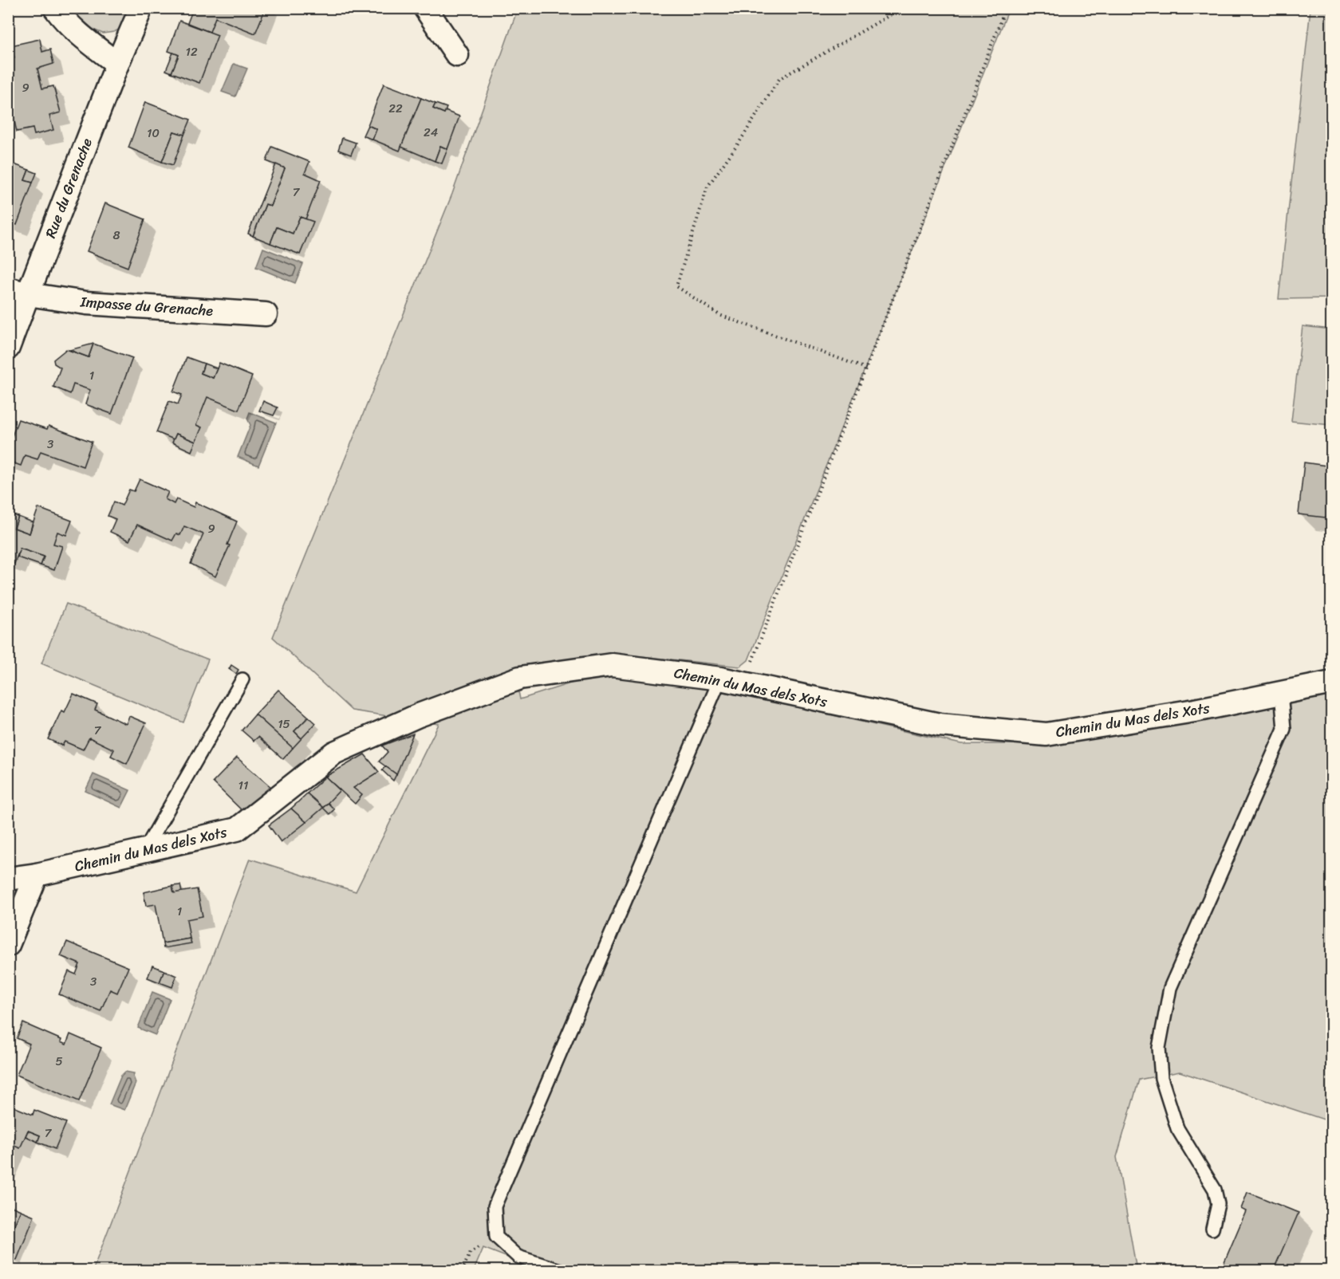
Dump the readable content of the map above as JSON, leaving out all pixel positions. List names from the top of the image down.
{
  "streets": {
    "street": ["Rue du Grenache", "Impasse du Grenache", "Chemin du Mas dels Xots"]
  },
  "crossings": [
    ["Rue du Grenache", "Impasse du Grenache"]
  ],
  "house_numbers": [
    "12",
    "9",
    "22",
    "24",
    "10",
    "7",
    "8",
    "1",
    "3",
    "9",
    "15",
    "7",
    "11",
    "1",
    "3",
    "5",
    "7"
  ]
}
